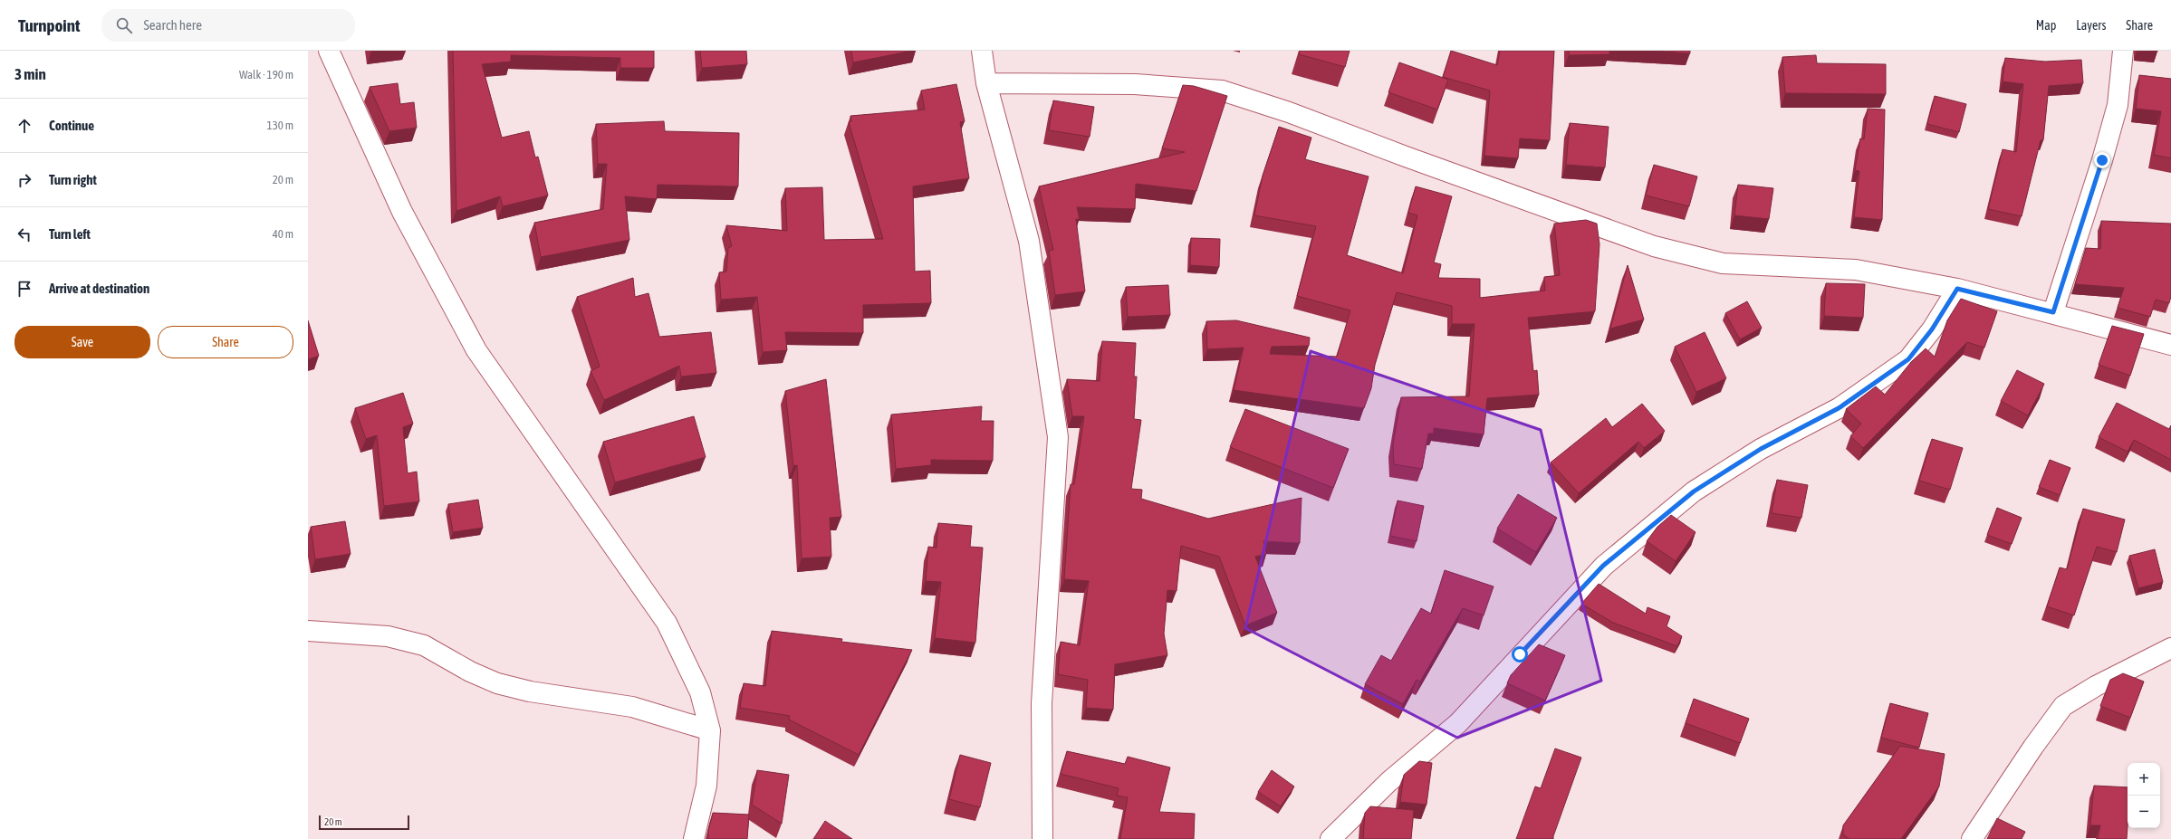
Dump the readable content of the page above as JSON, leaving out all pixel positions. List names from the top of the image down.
{
  "scale_bar": "20 m",
  "page": {
    "header": "Turnpoint",
    "search": "Search here",
    "nav": ["Map", "Layers", "Share"],
    "heading": ["3 min", "Walk · 190 m"],
    "list": [
      ["Continue", "130 m"],
      ["Turn right", "20 m"],
      ["Turn left", "40 m"],
      "Arrive at destination"
    ],
    "buttons": ["Save", "Share"],
    "map_buttons": ["+", "−"],
    "scale": "20 m"
  }
}
